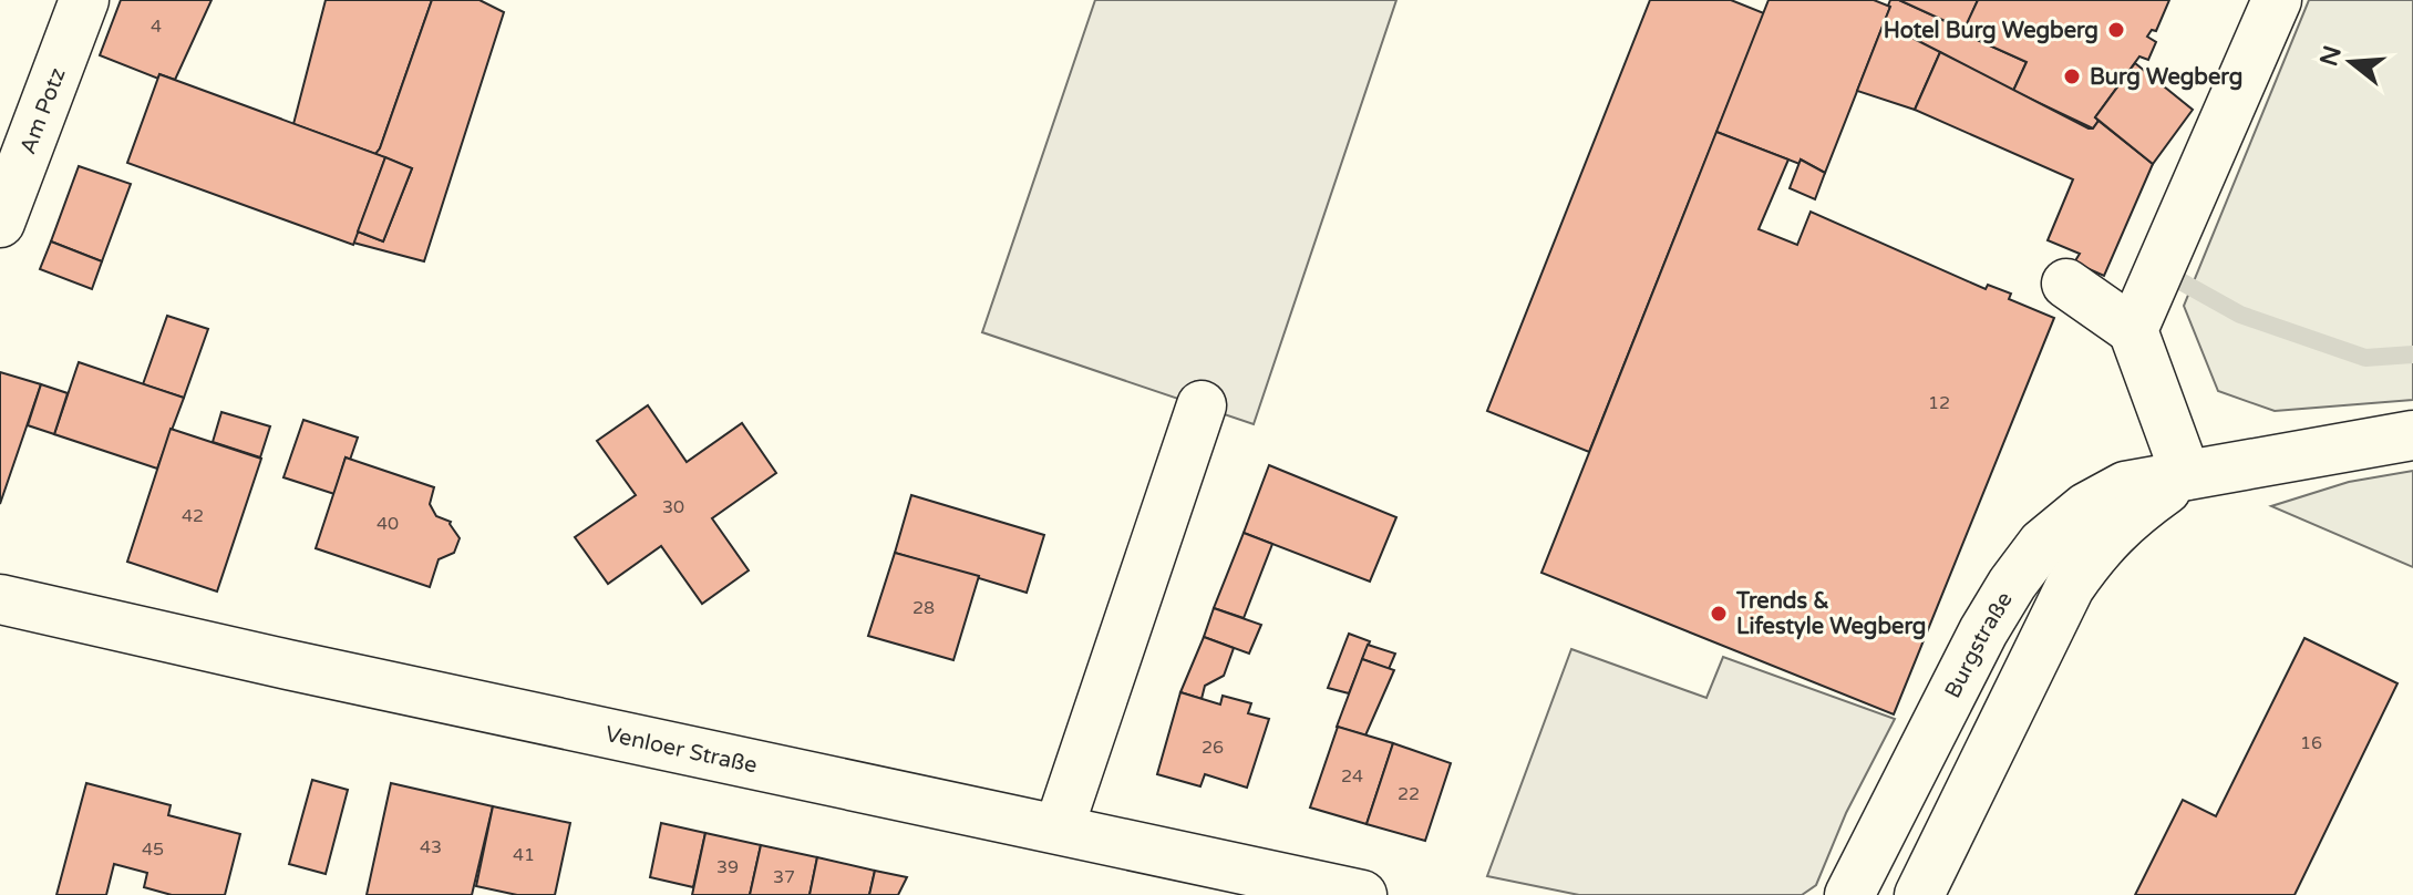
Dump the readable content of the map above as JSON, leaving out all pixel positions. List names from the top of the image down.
{
  "streets": {
    "street": ["Am Potz", "Burgstraße", "Venloer Straße"]
  },
  "places": ["Hotel Burg Wegberg", "Burg Wegberg", "Trends & Lifestyle Wegberg"],
  "house_numbers": [
    "4",
    "12",
    "30",
    "42",
    "40",
    "28",
    "16",
    "26",
    "24",
    "22",
    "43",
    "45",
    "41",
    "39",
    "37"
  ],
  "north": "left"
}
